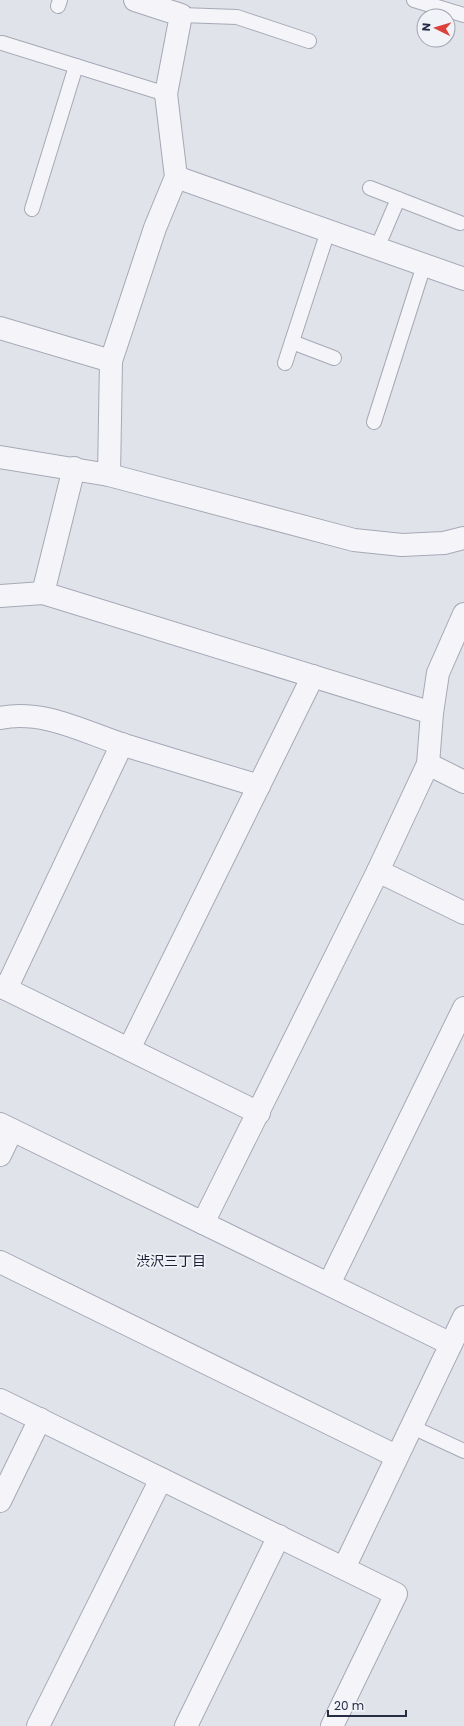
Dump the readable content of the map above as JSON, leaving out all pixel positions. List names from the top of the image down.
{
  "districts": ["渋沢三丁目"],
  "scale_bar": "20 m",
  "north": "left"
}
